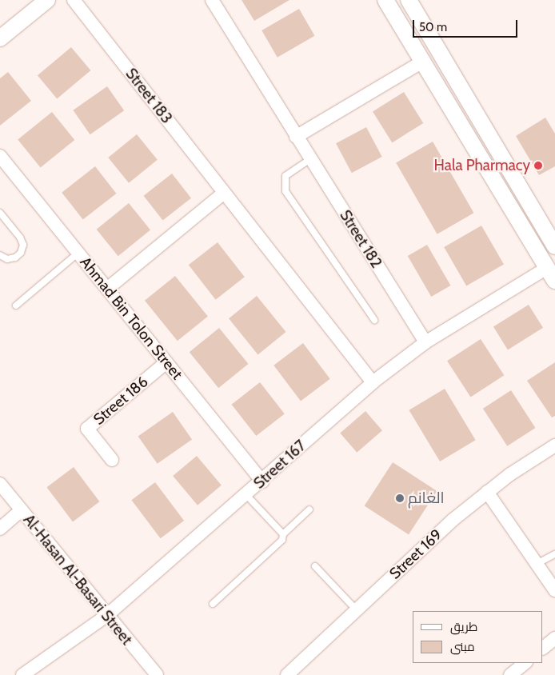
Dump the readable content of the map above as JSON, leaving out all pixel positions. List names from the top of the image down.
{
  "streets": {
    "street": [
      "Street 183",
      "Street 182",
      "Ahmad Bin Tolon Street",
      "Street 186",
      "Street 167",
      "Street 169",
      "Al-Hasan Al-Basari Street"
    ]
  },
  "crossings": [
    ["Street 183", "Street 167"],
    ["Street 182", "Street 167"],
    ["Ahmad Bin Tolon Street", "Street 186"],
    ["Ahmad Bin Tolon Street", "Street 167"],
    ["Street 167", "Al-Hasan Al-Basari Street"]
  ],
  "places": ["Hala Pharmacy", "الغانم"],
  "legend": ["طريق", "مبنى"],
  "scale_bar": "50 m"
}
